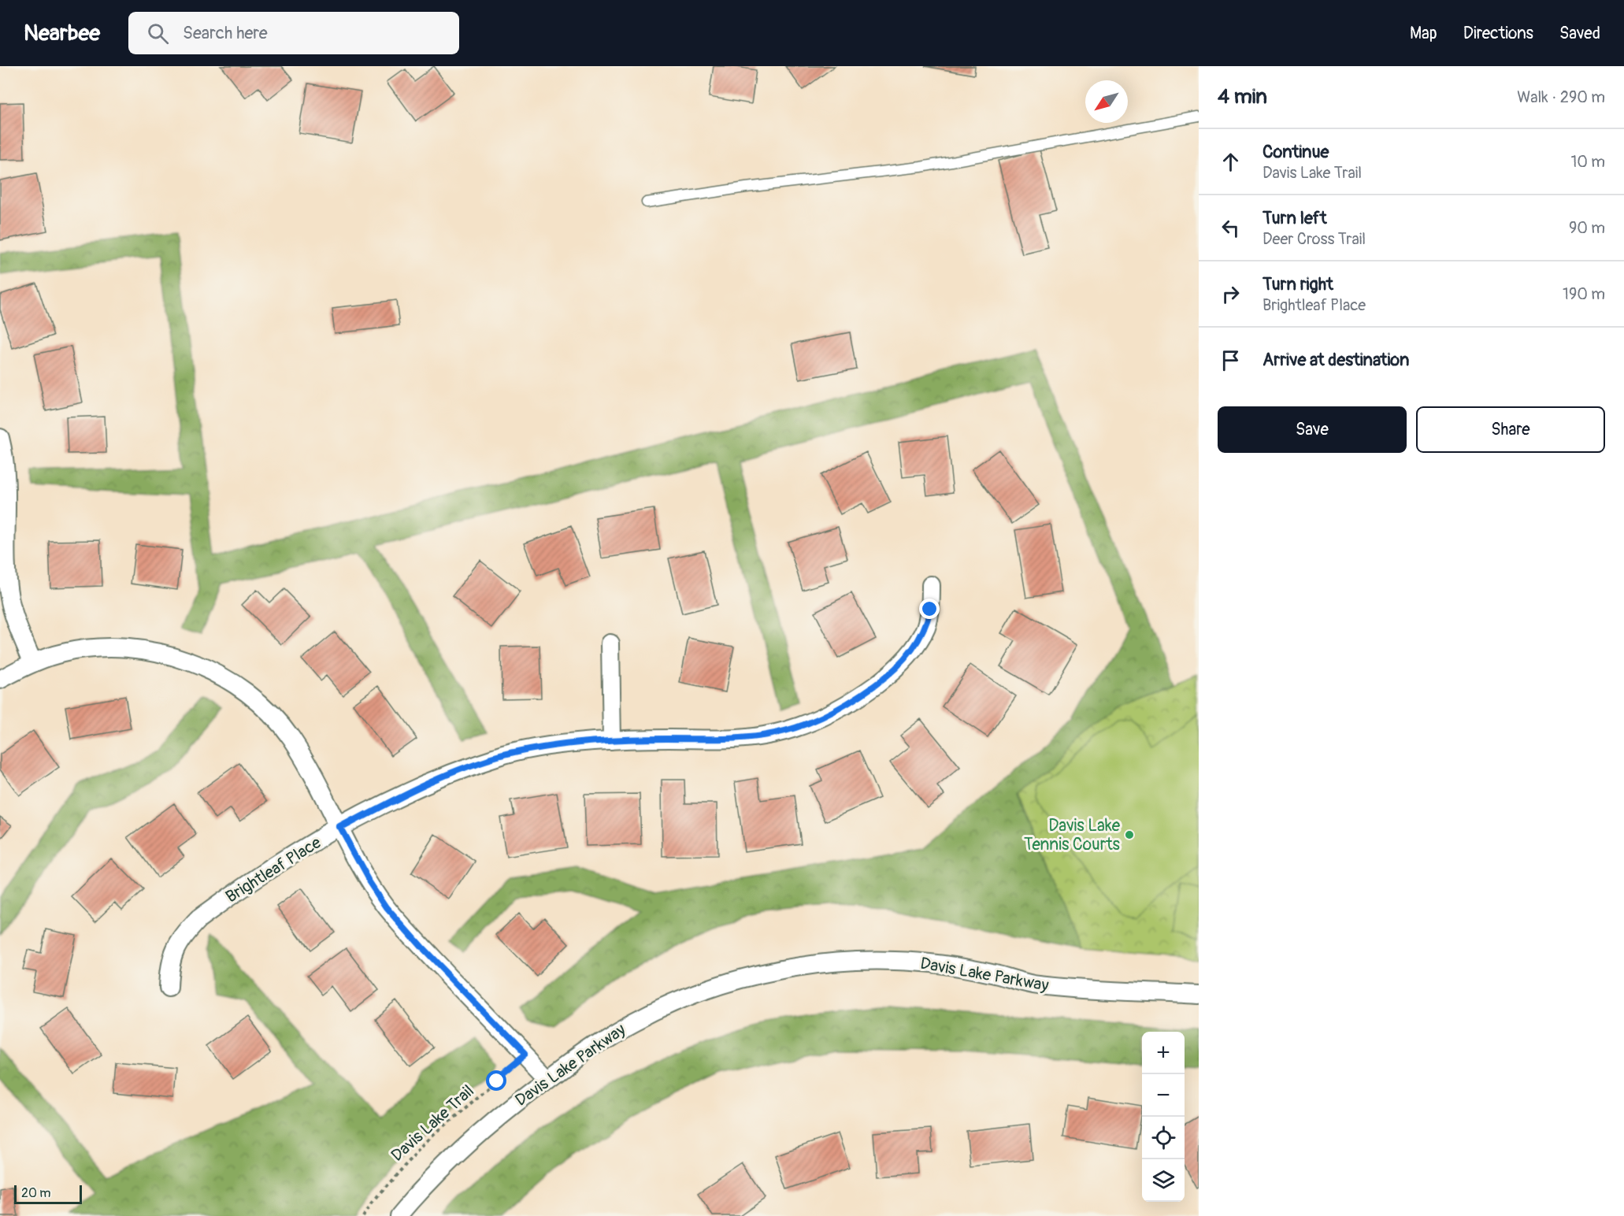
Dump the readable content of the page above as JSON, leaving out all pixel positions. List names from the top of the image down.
{
  "streets": {
    "street": ["Brightleaf Place", "Davis Lake Parkway"],
    "path": ["Davis Lake Trail"]
  },
  "places": ["Davis Lake Tennis Courts"],
  "scale_bar": "20 m",
  "north": "bottom left",
  "page": {
    "header": "Nearbee",
    "search": "Search here",
    "nav": ["Map", "Directions", "Saved"],
    "heading": ["4 min", "Walk · 290 m"],
    "list": [
      ["Continue", "Davis Lake Trail", "10 m"],
      ["Turn left", "Deer Cross Trail", "90 m"],
      ["Turn right", "Brightleaf Place", "190 m"],
      "Arrive at destination"
    ],
    "buttons": ["Save", "Share"],
    "map_buttons": ["+", "−"],
    "scale": "20 m"
  }
}
